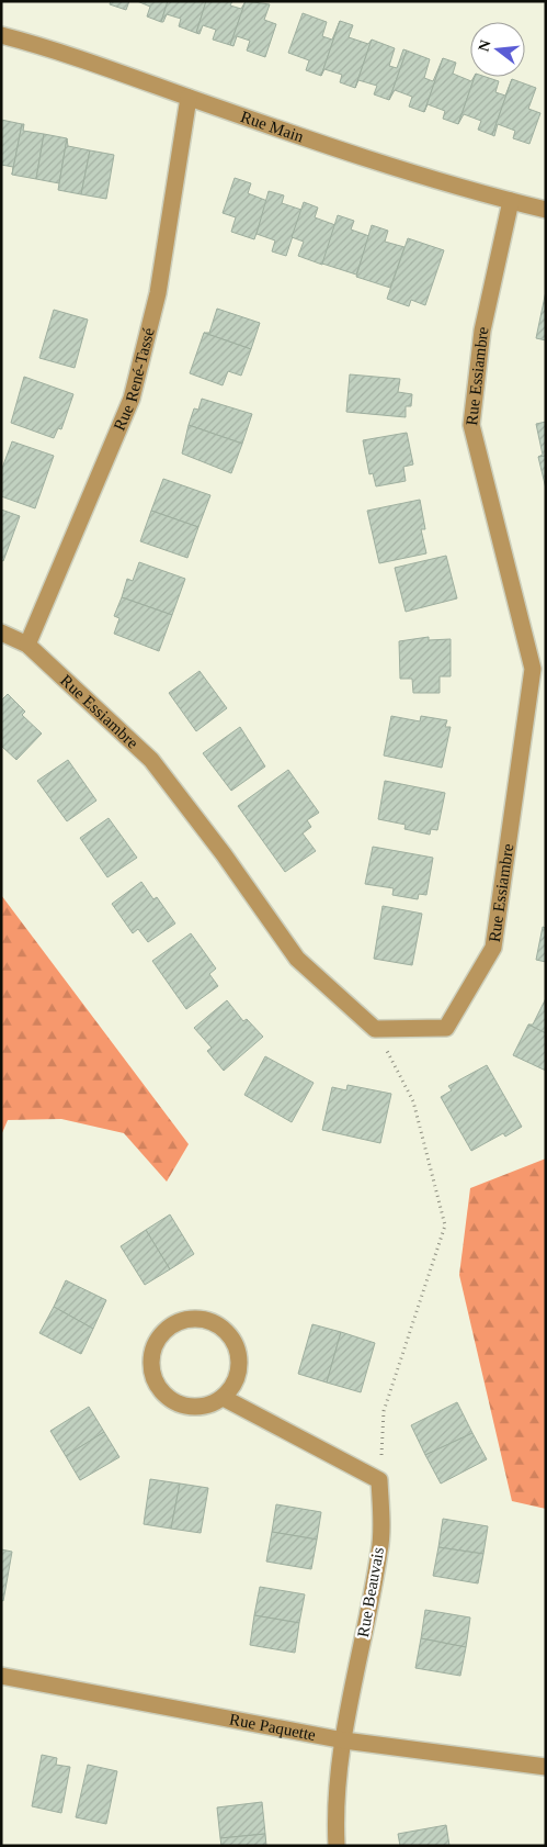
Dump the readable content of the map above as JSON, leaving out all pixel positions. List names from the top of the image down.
{
  "streets": {
    "street": [
      "Rue Main",
      "Rue Essiambre",
      "Rue René-Tassé",
      "Rue Beauvais",
      "Rue Paquette"
    ]
  },
  "crossings": [
    ["Rue Main", "Rue Essiambre"],
    ["Rue Main", "Rue René-Tassé"],
    ["Rue Essiambre", "Rue René-Tassé"],
    ["Rue Beauvais", "Rue Paquette"]
  ],
  "north": "left"
}
